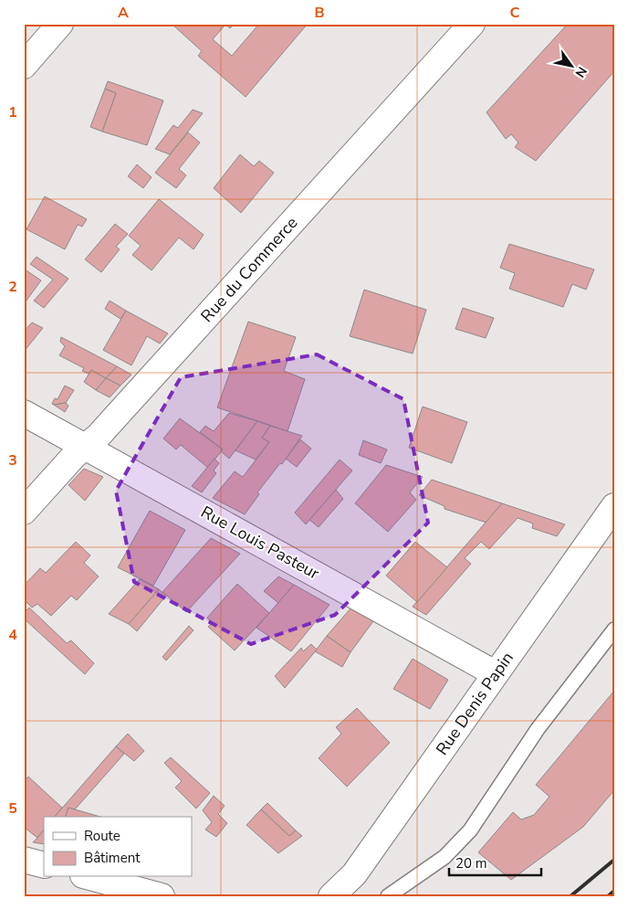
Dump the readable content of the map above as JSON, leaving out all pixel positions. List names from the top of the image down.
{
  "streets": {
    "street": ["Rue du Commerce", "Rue Louis Pasteur", "Rue Denis Papin"]
  },
  "crossings": [
    ["Rue du Commerce", "Rue Louis Pasteur"],
    ["Rue Louis Pasteur", "Rue Denis Papin"]
  ],
  "legend": ["Route", "Bâtiment"],
  "scale_bar": "20 m",
  "north": "bottom right",
  "grid": {
    "columns": ["A", "B", "C"],
    "rows": [
      "1",
      "2",
      "3",
      "4",
      "5"
    ]
  }
}
